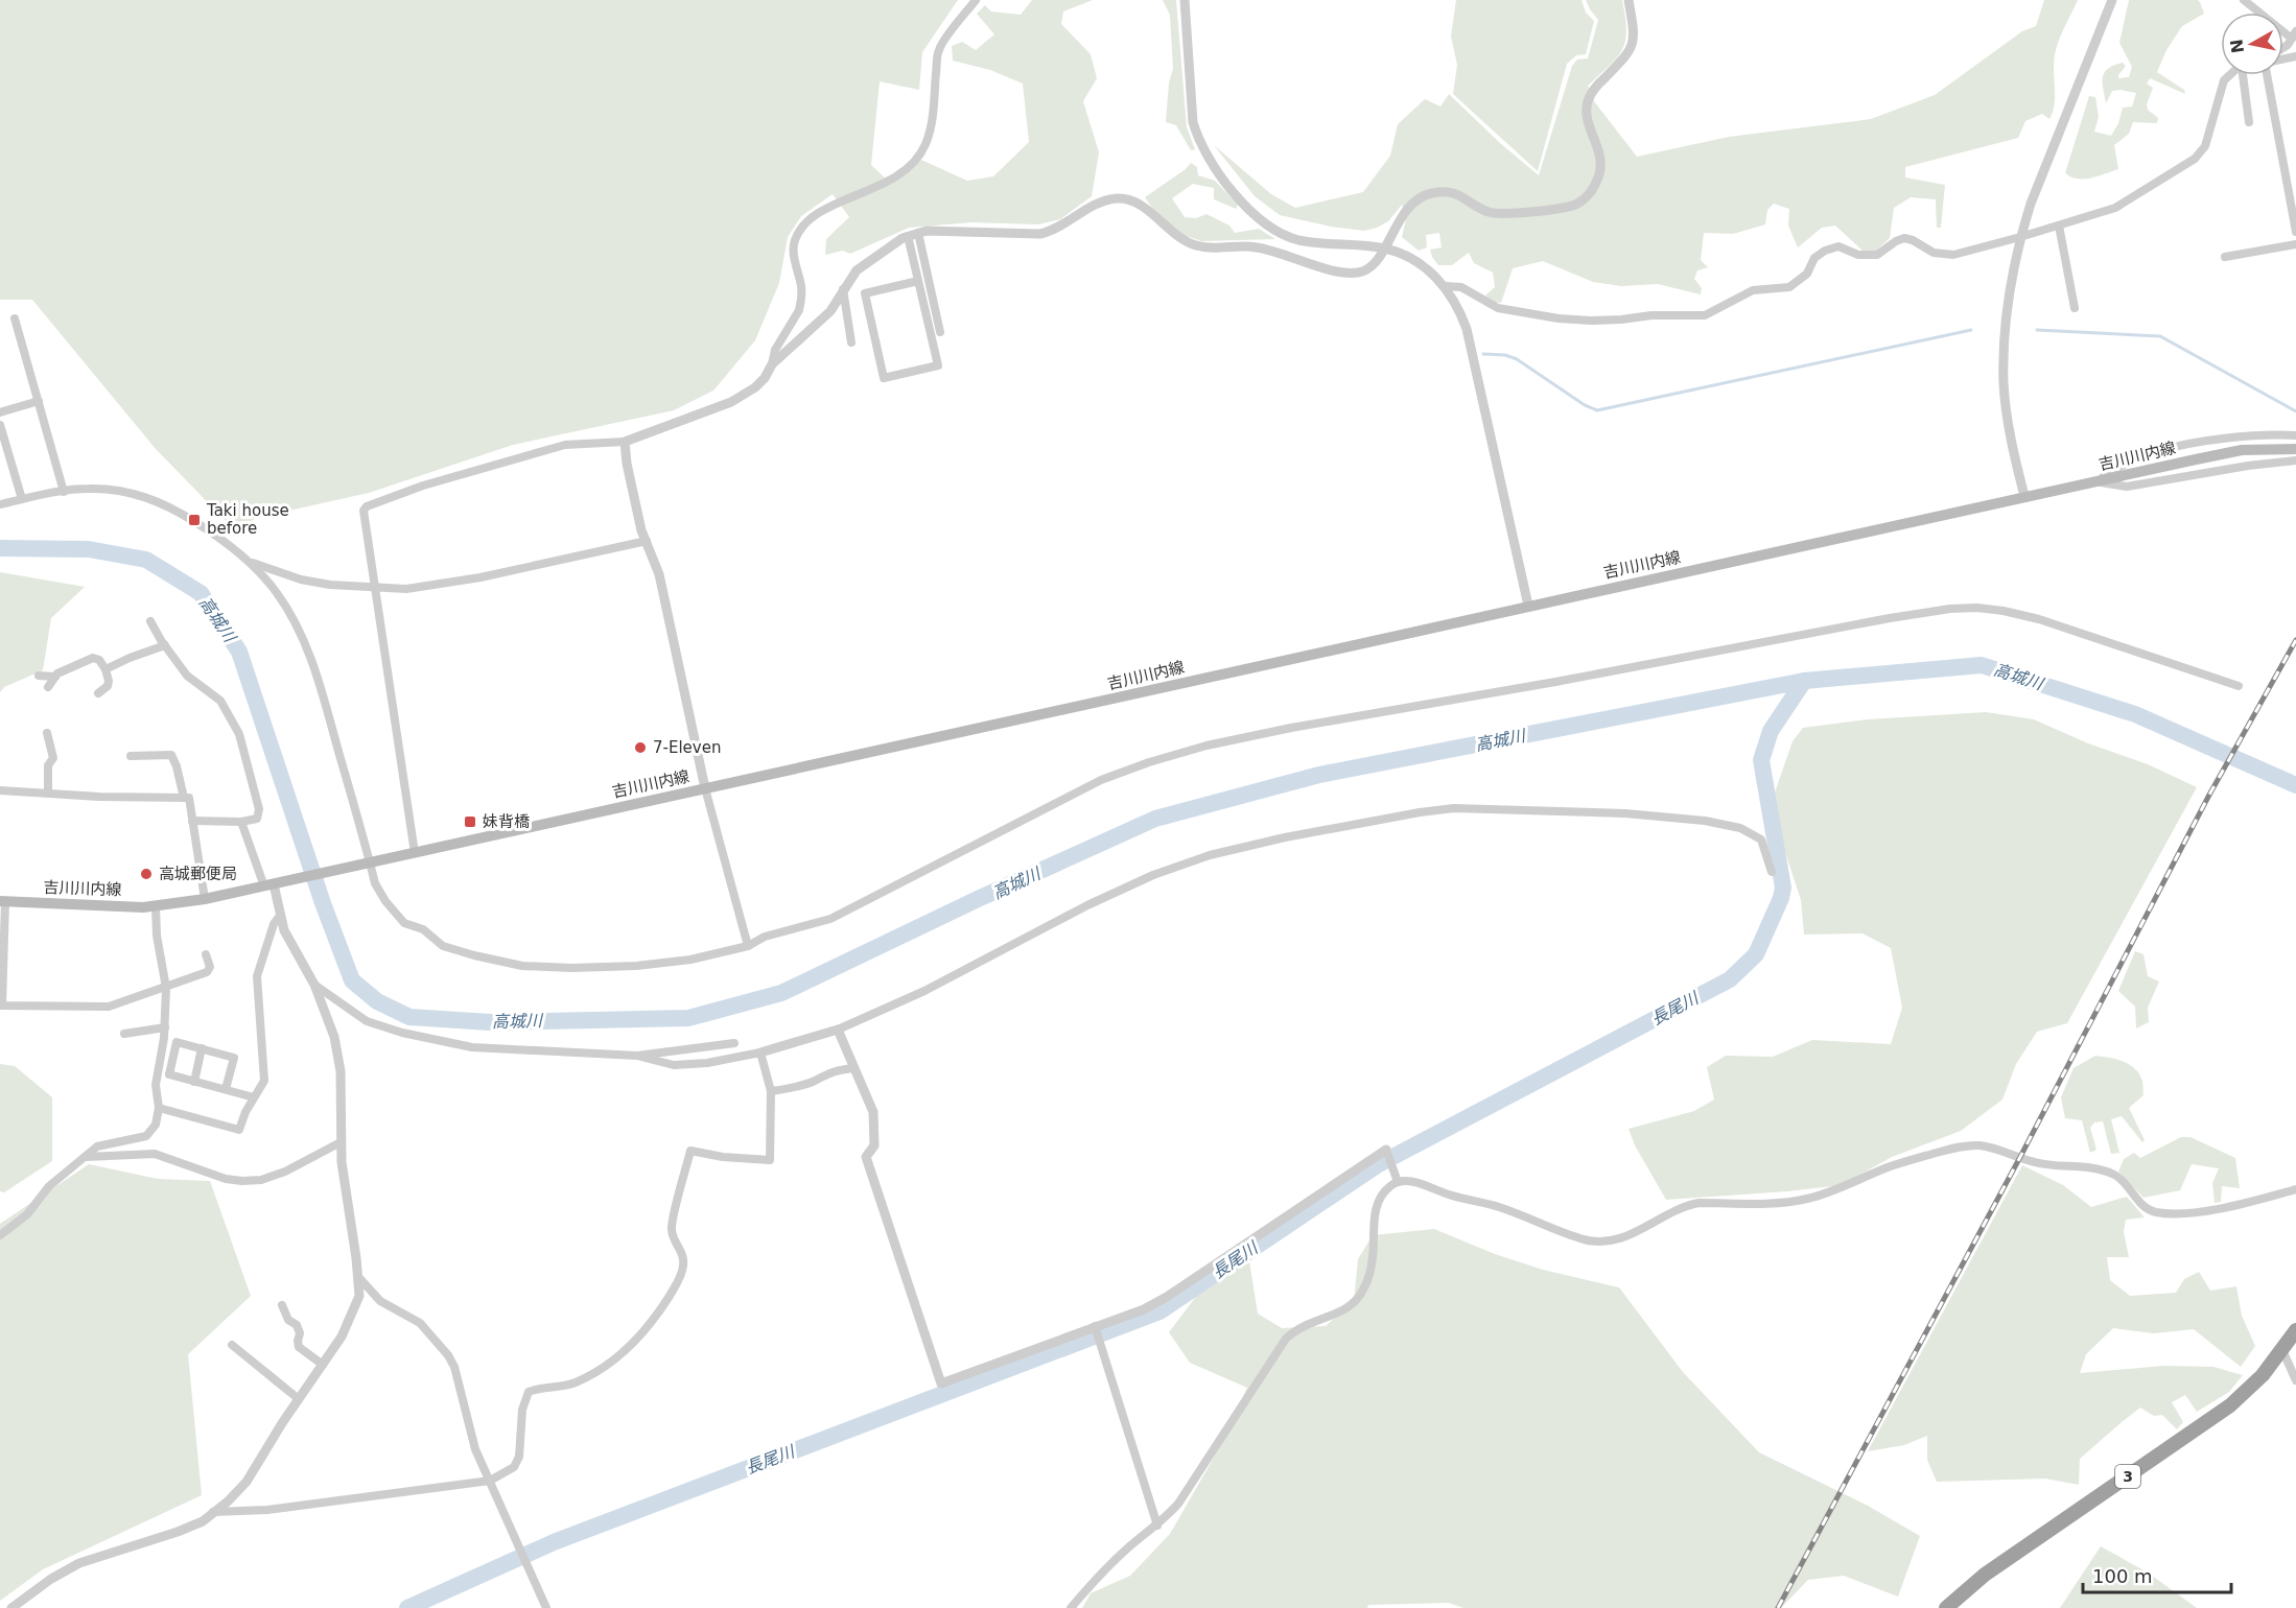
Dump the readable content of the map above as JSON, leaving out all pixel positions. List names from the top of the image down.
{
  "streets": {
    "highway": ["3"],
    "main road": ["吉川川内線"]
  },
  "water": ["高城川", "長尾川"],
  "places": {
    "transit": ["Taki house before", "妹背橋"],
    "other": ["7-Eleven", "高城郵便局"]
  },
  "scale_bar": "100 m",
  "north": "left"
}
